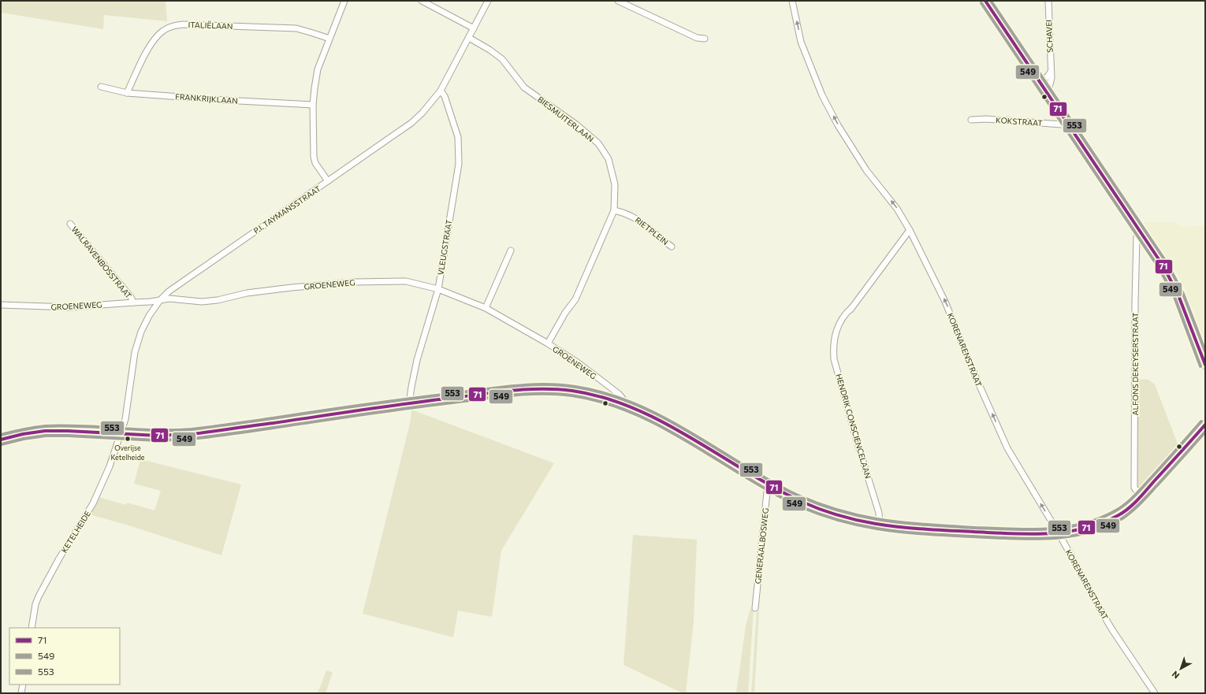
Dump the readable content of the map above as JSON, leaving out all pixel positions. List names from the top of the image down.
{
  "streets": {
    "street": [
      "ITALIËLAAN",
      "SCHAVEI",
      "FRANKRIJKLAAN",
      "BIESMUITERLAAN",
      "KOKSTRAAT",
      "P.I. TAYMANSSTRAAT",
      "RIETPLEIN",
      "VLEUGSTRAAT",
      "WALRAVENBOSSTRAAT",
      "GROENEWEG",
      "KORENARENSTRAAT",
      "ALFONS DEKEYSERSTRAAT",
      "HENDRIK CONSCIENCELAAN",
      "KETELHEIDE",
      "GENERAALBOSWEG"
    ]
  },
  "crossings": [
    ["ITALIËLAAN", "FRANKRIJKLAAN"],
    ["BIESMUITERLAAN", "P.I. TAYMANSSTRAAT"],
    ["BIESMUITERLAAN", "RIETPLEIN"],
    ["BIESMUITERLAAN", "GROENEWEG"],
    ["P.I. TAYMANSSTRAAT", "VLEUGSTRAAT"],
    ["P.I. TAYMANSSTRAAT", "GROENEWEG"],
    ["P.I. TAYMANSSTRAAT", "KETELHEIDE"],
    ["VLEUGSTRAAT", "GROENEWEG"],
    ["WALRAVENBOSSTRAAT", "GROENEWEG"],
    ["KORENARENSTRAAT", "HENDRIK CONSCIENCELAAN"]
  ],
  "one_way": ["KORENARENSTRAAT"],
  "places": ["Overijse Ketelheide"],
  "lines": ["transit line 71", "transit line 553", "transit line 549"],
  "legend": ["71", "549", "553"],
  "north": "bottom left"
}
